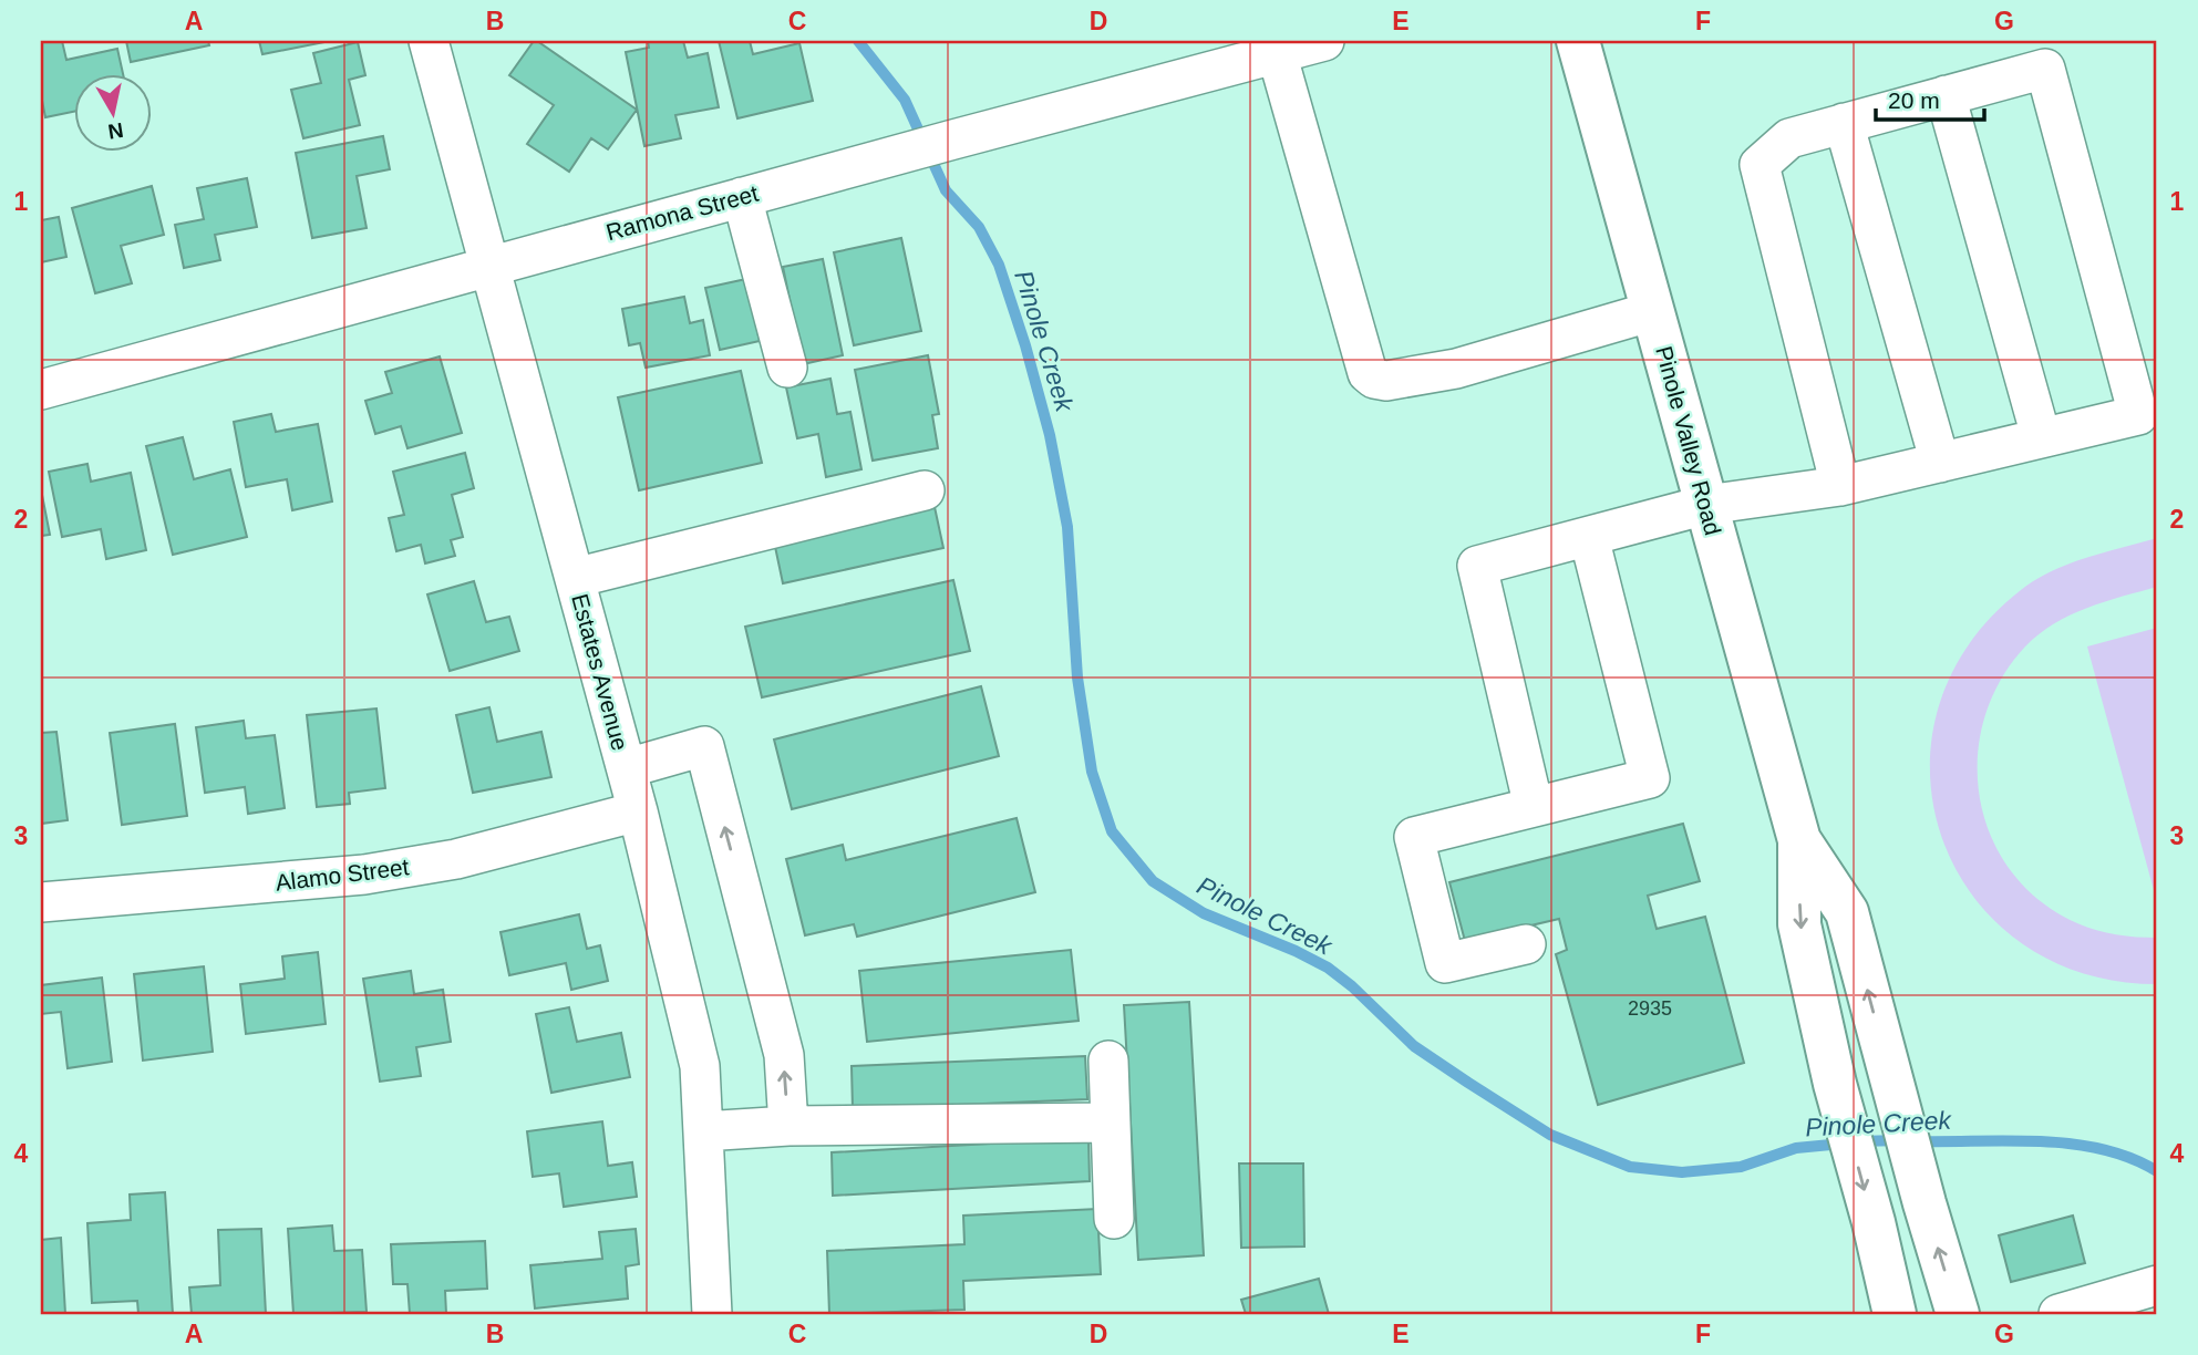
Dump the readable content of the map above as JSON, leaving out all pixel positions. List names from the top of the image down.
{
  "streets": {
    "main road": ["Pinole Valley Road"],
    "street": ["Ramona Street", "Estates Avenue", "Alamo Street"]
  },
  "crossings": [
    ["Ramona Street", "Estates Avenue"],
    ["Estates Avenue", "Alamo Street"]
  ],
  "water": ["Pinole Creek"],
  "house_numbers": ["2935"],
  "scale_bar": "20 m",
  "north": "bottom",
  "grid": {
    "columns": [
      "A",
      "B",
      "C",
      "D",
      "E",
      "F",
      "G"
    ],
    "rows": [
      "1",
      "2",
      "3",
      "4"
    ]
  }
}
